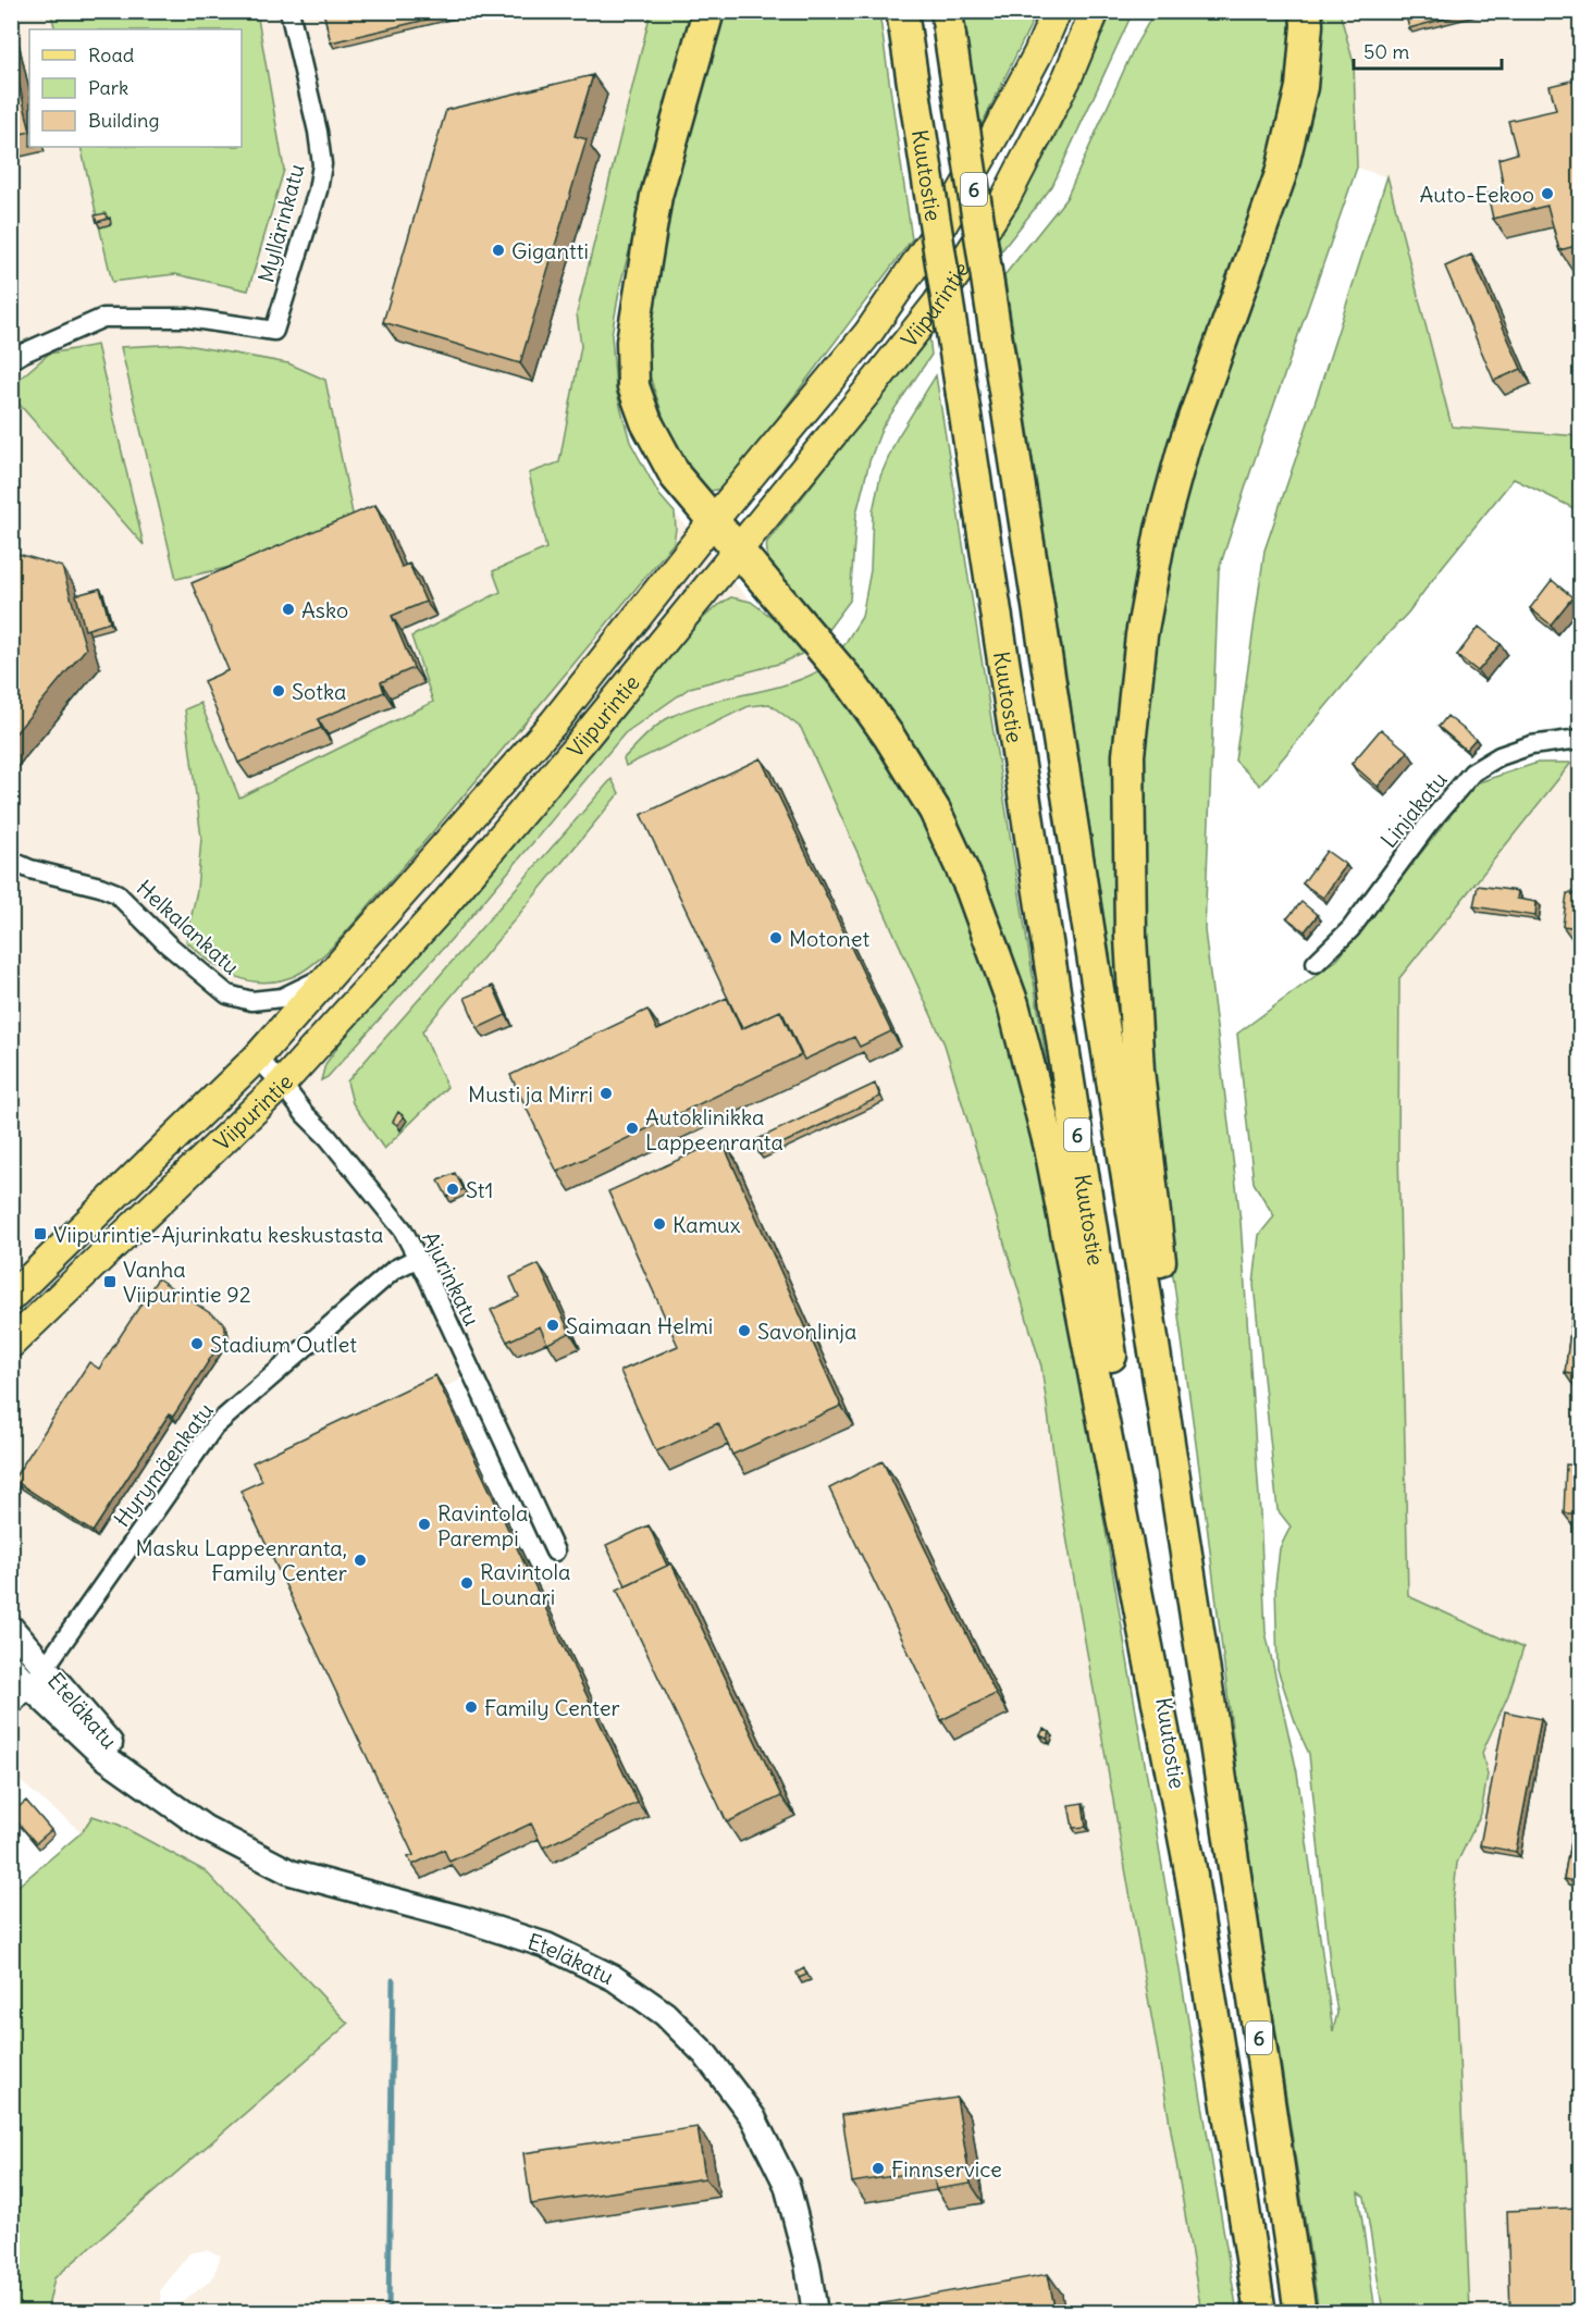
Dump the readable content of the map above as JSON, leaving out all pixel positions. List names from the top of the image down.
{
  "streets": {
    "highway": ["Kuutostie", "6"],
    "main road": ["Viipurintie", "Eteläkatu"],
    "street": [
      "Myllärinkatu",
      "Linjakatu",
      "Helkalankatu",
      "Ajurinkatu",
      "Hyrymäenkatu"
    ]
  },
  "crossings": [
    ["Viipurintie", "Helkalankatu"],
    ["Viipurintie", "Ajurinkatu"],
    ["Ajurinkatu", "Hyrymäenkatu"],
    ["Hyrymäenkatu", "Eteläkatu"]
  ],
  "places": {
    "other": [
      "Auto-Eekoo",
      "Gigantti",
      "Asko",
      "Sotka",
      "Motonet",
      "Musti ja Mirri",
      "Autoklinikka Lappeenranta",
      "St1",
      "Kamux",
      "Saimaan Helmi",
      "Savonlinja",
      "Stadium Outlet",
      "Ravintola Parempi",
      "Masku Lappeenranta, Family Center",
      "Ravintola Lounari",
      "Family Center",
      "Finnservice"
    ],
    "transit": ["Viipurintie-Ajurinkatu keskustasta", "Vanha Viipurintie 92"]
  },
  "legend": ["Road", "Park", "Building"],
  "scale_bar": "50 m"
}
